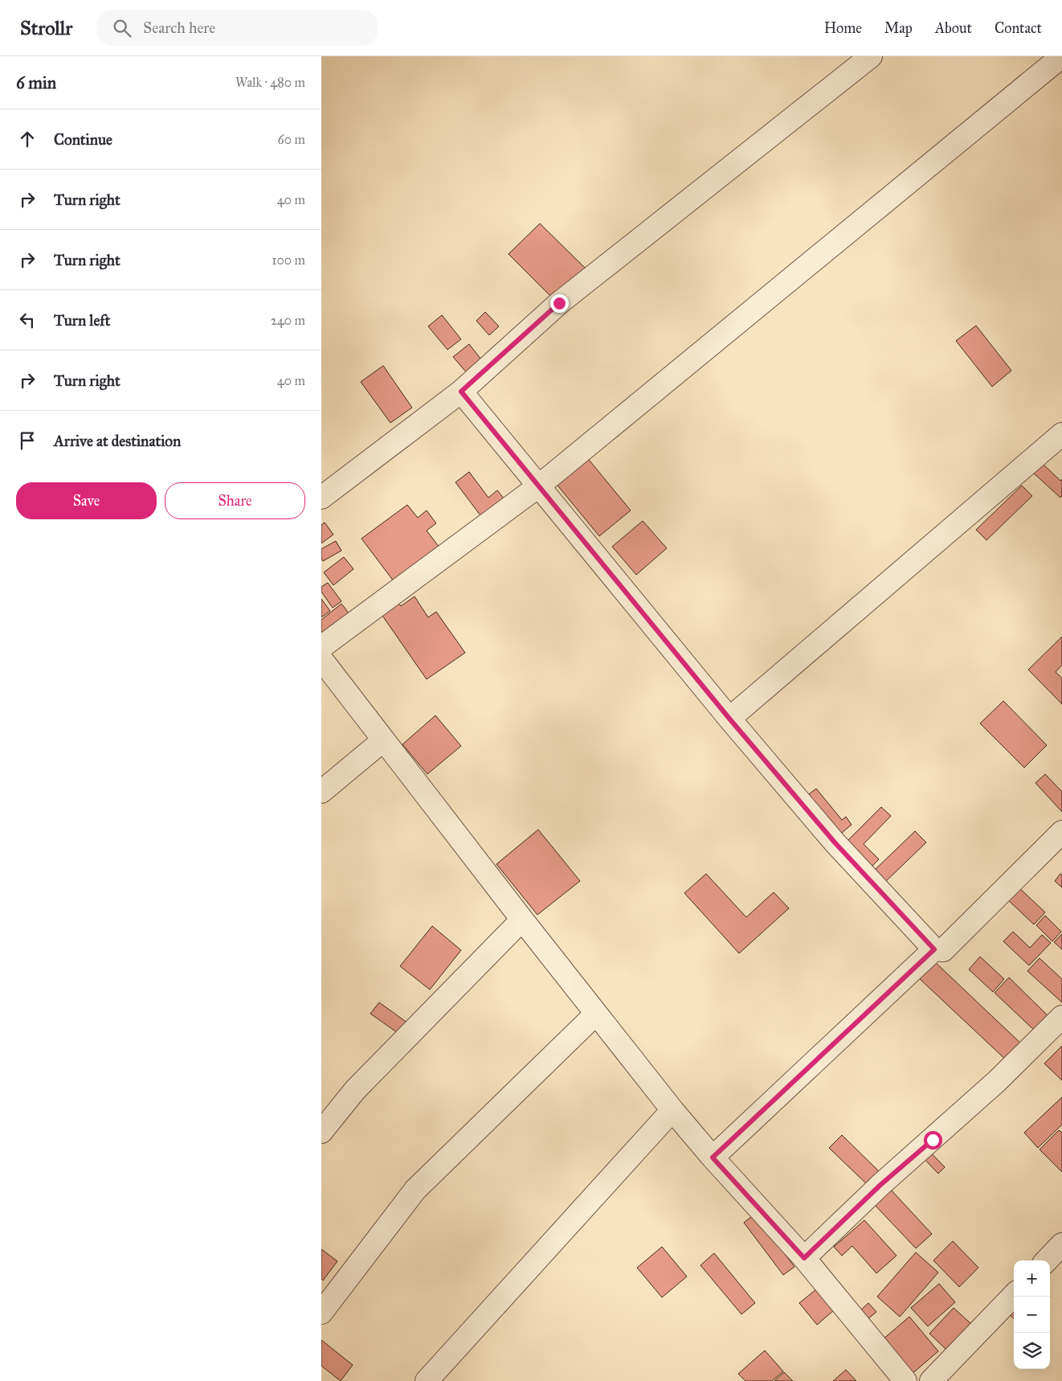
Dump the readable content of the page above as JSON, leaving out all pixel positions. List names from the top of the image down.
{
  "page": {
    "header": "Strollr",
    "search": "Search here",
    "nav": [
      "Home",
      "Map",
      "About",
      "Contact"
    ],
    "heading": ["6 min", "Walk · 480 m"],
    "list": [
      ["Continue", "60 m"],
      ["Turn right", "40 m"],
      ["Turn right", "100 m"],
      ["Turn left", "240 m"],
      ["Turn right", "40 m"],
      "Arrive at destination"
    ],
    "buttons": ["Save", "Share"],
    "map_buttons": ["+", "−"]
  }
}
